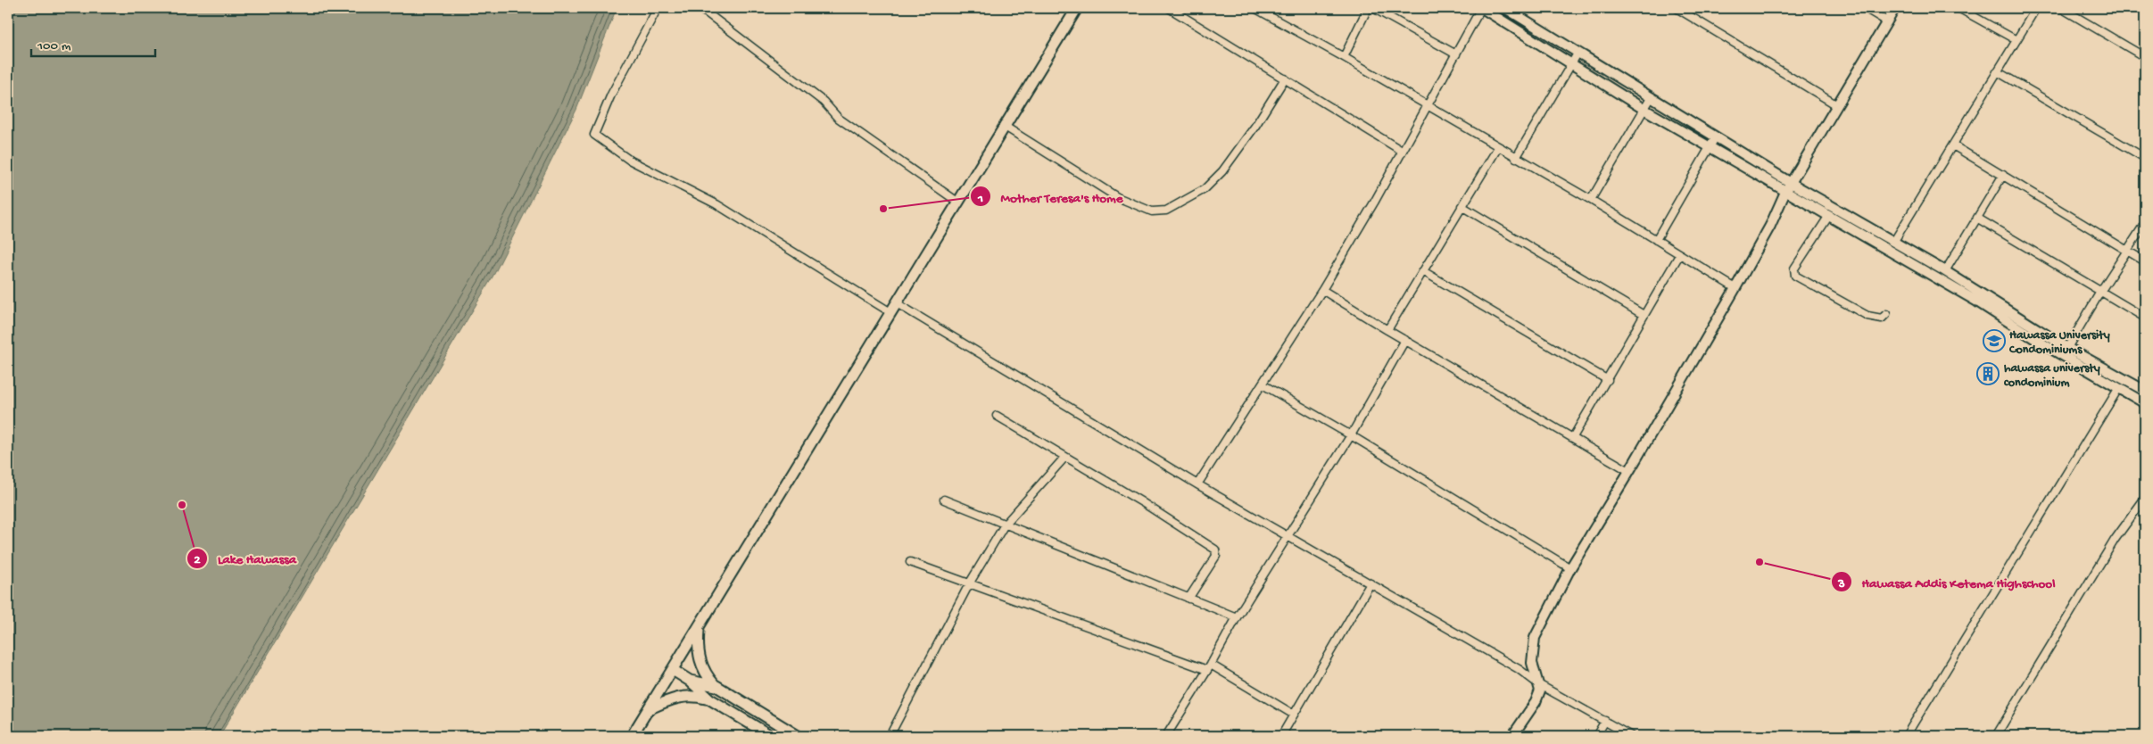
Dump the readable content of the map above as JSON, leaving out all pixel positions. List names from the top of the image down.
{
  "places": {
    "other": ["Mother Teresa's Home", "Lake Hawassa", "Hawassa Addis Ketema Highschool"],
    "school or university": ["Hawassa University Condominiums"],
    "building": ["hawassa universty condominium"]
  },
  "scale_bar": "100 m"
}
